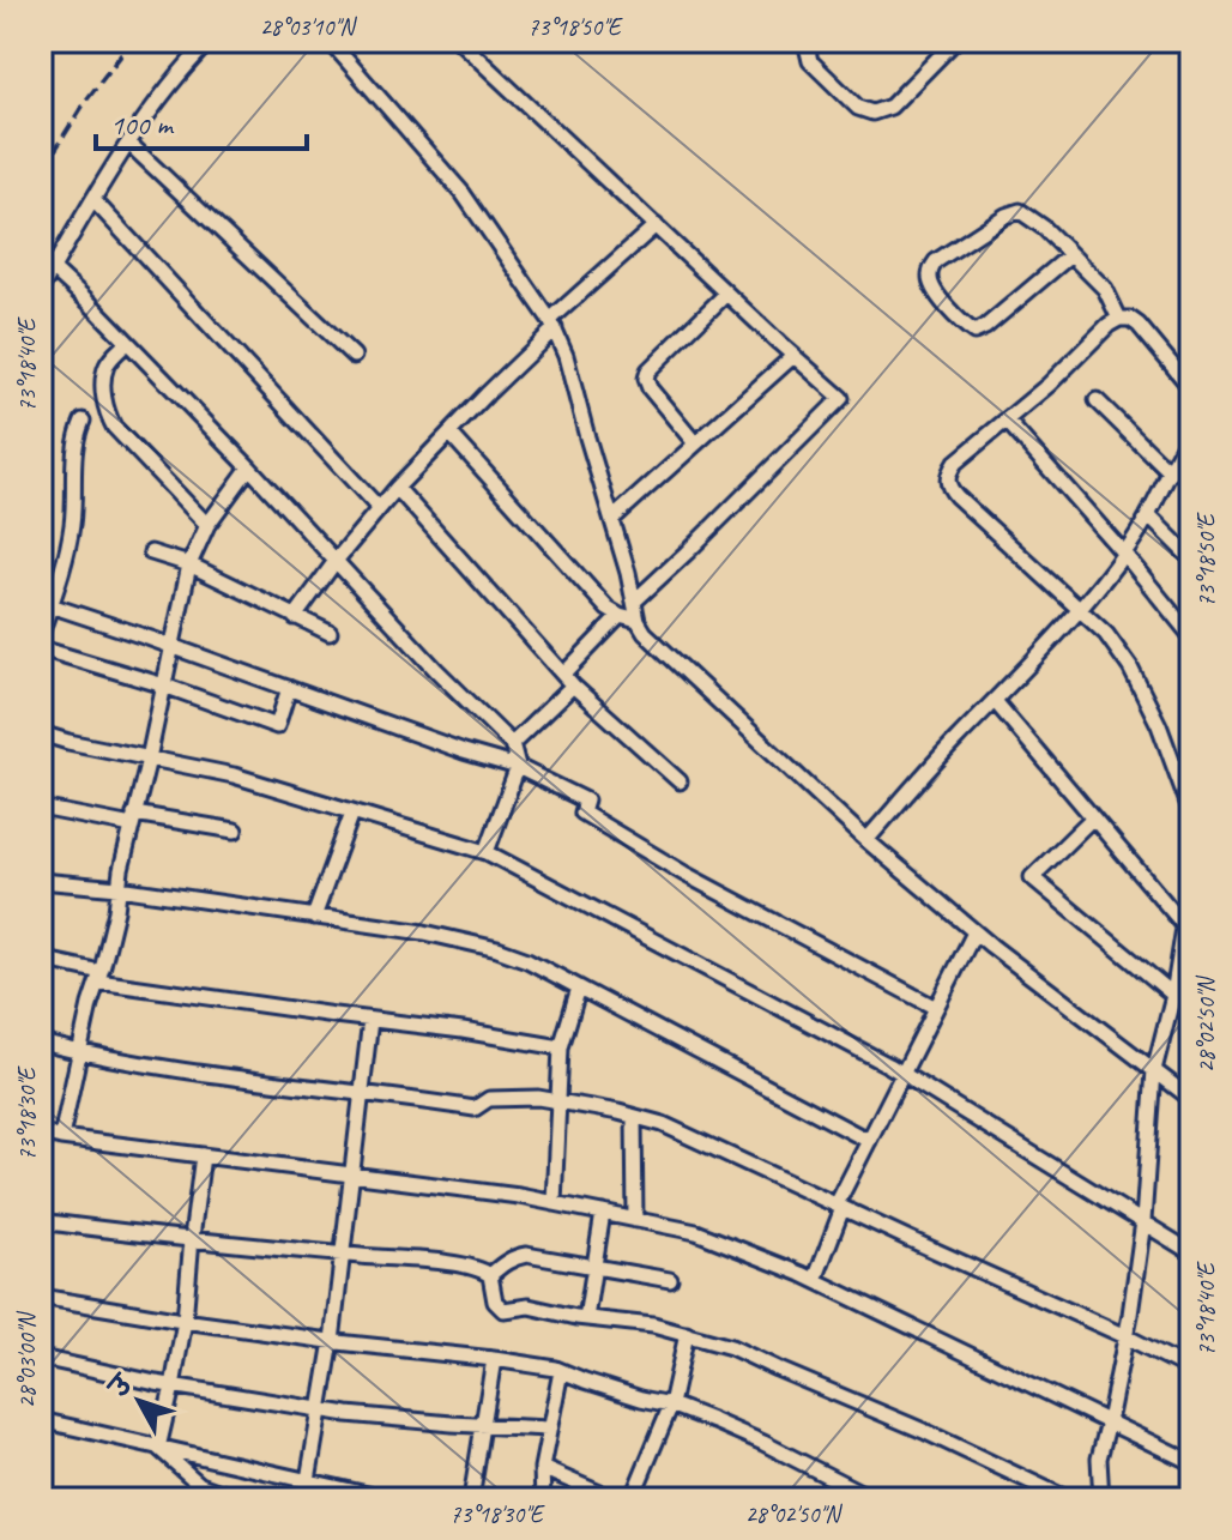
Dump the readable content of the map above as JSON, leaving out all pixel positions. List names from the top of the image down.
{
  "scale_bar": "100 m",
  "north": "top left",
  "coordinates": [
    "28°03'10\"N",
    "73°18'50\"E",
    "73°18'40\"E",
    "28°02'50\"N",
    "73°18'30\"E",
    "28°03'00\"N"
  ]
}
